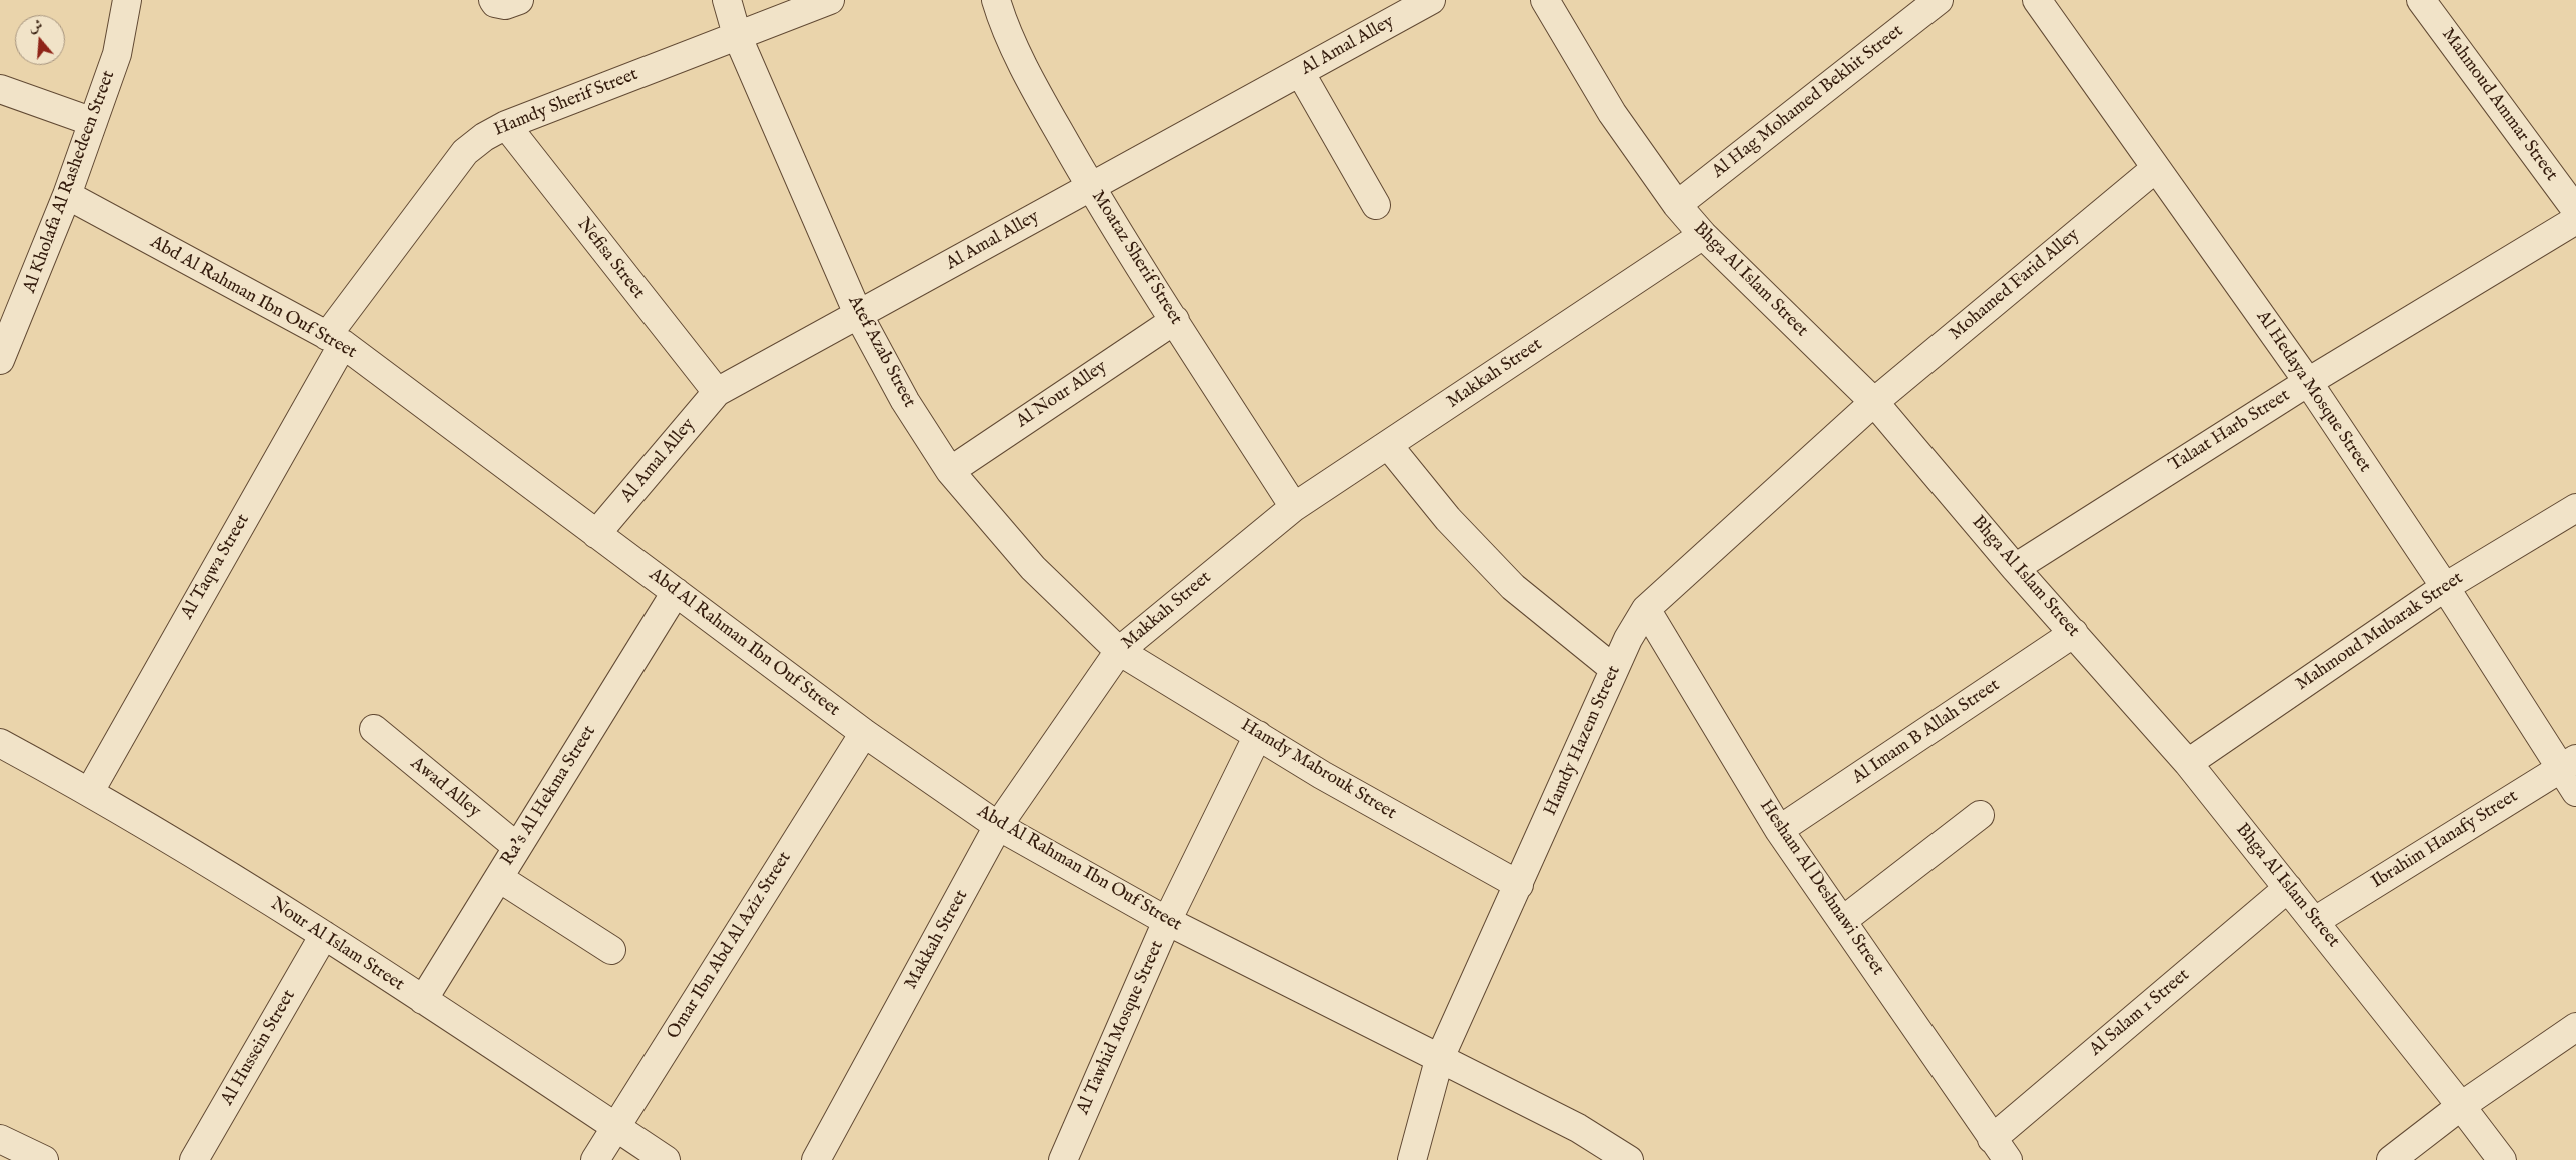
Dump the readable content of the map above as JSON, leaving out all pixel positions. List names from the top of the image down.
{
  "streets": {
    "street": [
      "Al Amal Alley",
      "Al Hag Mohamed Bekhit Street",
      "Hamdy Sherif Street",
      "Mahmoud Ammar Street",
      "Al Kholafa Al Rashedeen Street",
      "Moataz Sherif Street",
      "Nefisa Street",
      "Bhga Al Islam Street",
      "Mohamed Farid Alley",
      "Abd Al Rahman Ibn Ouf Street",
      "Atef Azab Street",
      "Makkah Street",
      "Al Hedaya Mosque Street",
      "Al Nour Alley",
      "Talaat Harb Street",
      "Al Taqwa Street",
      "Mahmoud Mubarak Street",
      "Al Imam B Allah Street",
      "Hamdy Hazem Street",
      "Hamdy Mabrouk Street",
      "Awad Alley",
      "Ra's Al Hekma Street",
      "Ibrahim Hanafy Street",
      "Hesham Al Deshnawi Street",
      "Nour Al Islam Street",
      "Omar Ibn Abd Al Aziz Street",
      "Al Salam 1 Street",
      "Al Tawhid Mosque Street",
      "Al Hussein Street"
    ]
  },
  "crossings": [
    ["Al Amal Alley", "Moataz Sherif Street"],
    ["Al Amal Alley", "Nefisa Street"],
    ["Al Amal Alley", "Abd Al Rahman Ibn Ouf Street"],
    ["Al Amal Alley", "Atef Azab Street"],
    ["Al Hag Mohamed Bekhit Street", "Bhga Al Islam Street"],
    ["Hamdy Sherif Street", "Nefisa Street"],
    ["Hamdy Sherif Street", "Abd Al Rahman Ibn Ouf Street"],
    ["Hamdy Sherif Street", "Atef Azab Street"],
    ["Hamdy Sherif Street", "Al Taqwa Street"],
    ["Al Kholafa Al Rashedeen Street", "Abd Al Rahman Ibn Ouf Street"],
    ["Moataz Sherif Street", "Makkah Street"],
    ["Moataz Sherif Street", "Al Nour Alley"],
    ["Bhga Al Islam Street", "Mohamed Farid Alley"],
    ["Bhga Al Islam Street", "Makkah Street"],
    ["Bhga Al Islam Street", "Talaat Harb Street"],
    ["Bhga Al Islam Street", "Mahmoud Mubarak Street"],
    ["Bhga Al Islam Street", "Al Imam B Allah Street"],
    ["Bhga Al Islam Street", "Hamdy Hazem Street"],
    ["Bhga Al Islam Street", "Ibrahim Hanafy Street"],
    ["Bhga Al Islam Street", "Al Salam 1 Street"],
    ["Mohamed Farid Alley", "Al Hedaya Mosque Street"],
    ["Mohamed Farid Alley", "Hamdy Hazem Street"],
    ["Abd Al Rahman Ibn Ouf Street", "Makkah Street"],
    ["Abd Al Rahman Ibn Ouf Street", "Al Taqwa Street"],
    ["Abd Al Rahman Ibn Ouf Street", "Hamdy Hazem Street"],
    ["Abd Al Rahman Ibn Ouf Street", "Ra's Al Hekma Street"],
    ["Abd Al Rahman Ibn Ouf Street", "Omar Ibn Abd Al Aziz Street"],
    ["Abd Al Rahman Ibn Ouf Street", "Al Tawhid Mosque Street"],
    ["Atef Azab Street", "Makkah Street"],
    ["Atef Azab Street", "Al Nour Alley"],
    ["Atef Azab Street", "Hamdy Mabrouk Street"],
    ["Makkah Street", "Hamdy Mabrouk Street"],
    ["Al Hedaya Mosque Street", "Talaat Harb Street"],
    ["Al Hedaya Mosque Street", "Mahmoud Mubarak Street"],
    ["Al Hedaya Mosque Street", "Ibrahim Hanafy Street"],
    ["Al Taqwa Street", "Nour Al Islam Street"],
    ["Al Imam B Allah Street", "Hesham Al Deshnawi Street"],
    ["Hamdy Hazem Street", "Hamdy Mabrouk Street"],
    ["Hamdy Hazem Street", "Hesham Al Deshnawi Street"],
    ["Hamdy Mabrouk Street", "Al Tawhid Mosque Street"],
    ["Awad Alley", "Ra's Al Hekma Street"],
    ["Ra's Al Hekma Street", "Nour Al Islam Street"],
    ["Hesham Al Deshnawi Street", "Al Salam 1 Street"],
    ["Nour Al Islam Street", "Omar Ibn Abd Al Aziz Street"],
    ["Nour Al Islam Street", "Al Hussein Street"]
  ],
  "north": "top"
}
